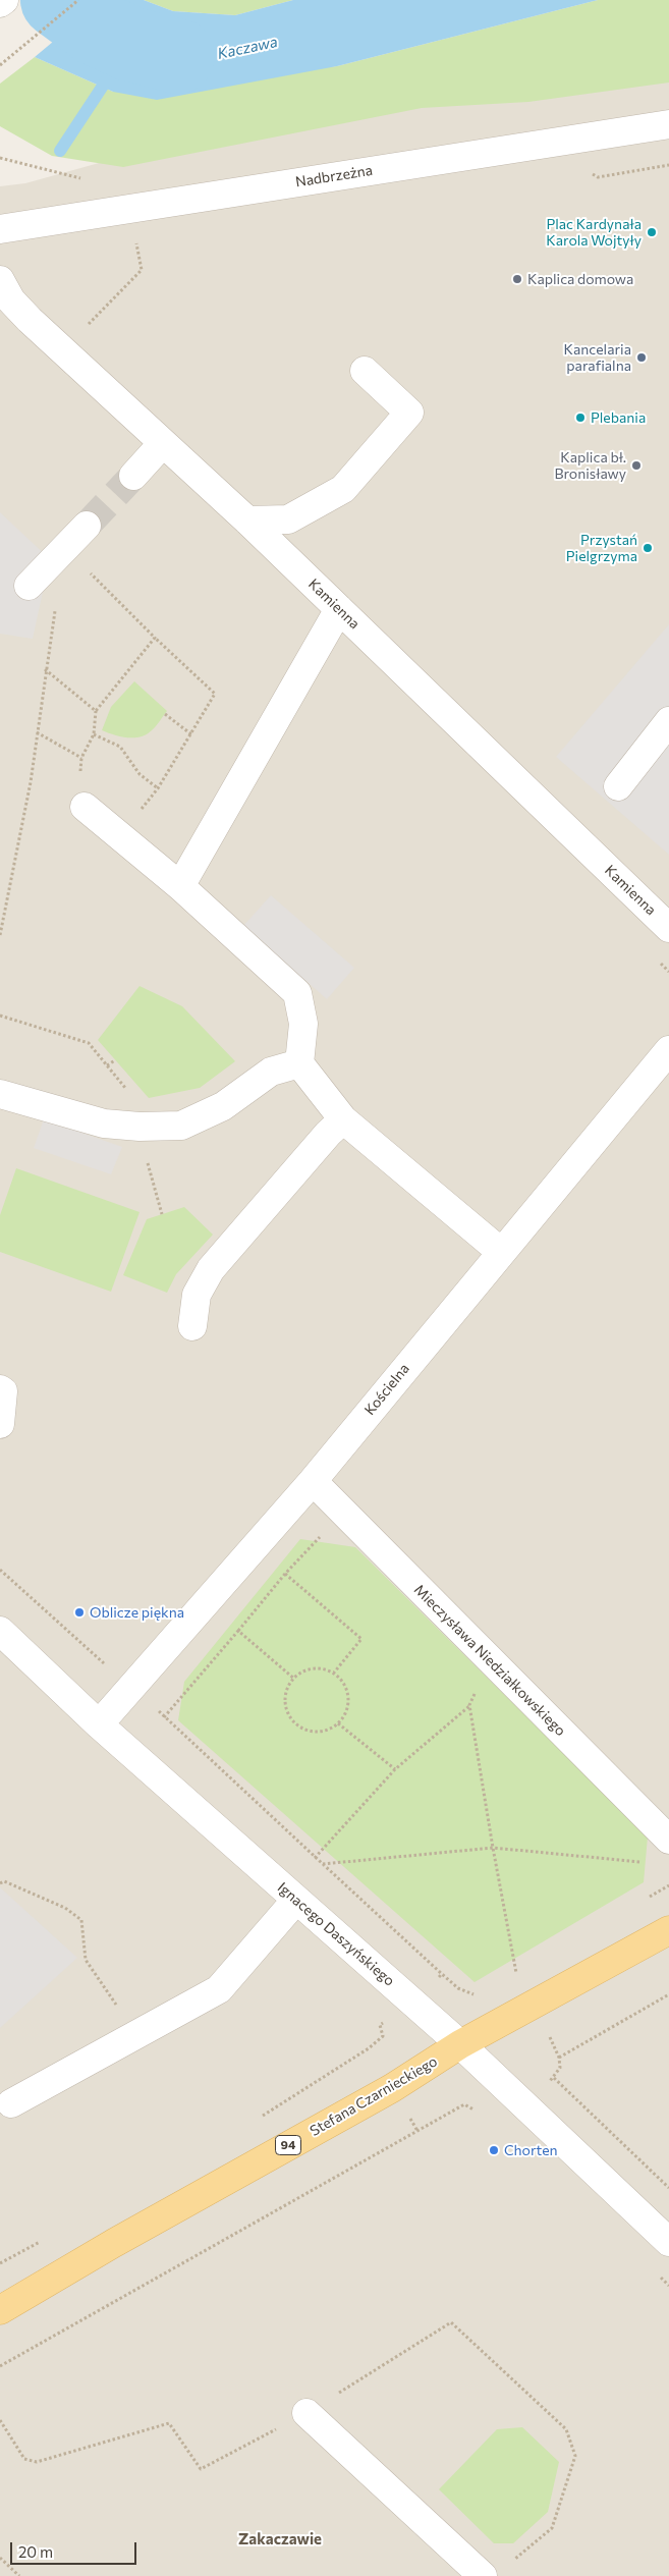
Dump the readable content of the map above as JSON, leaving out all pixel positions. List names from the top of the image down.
{
  "streets": {
    "main road": ["Stefana Czarnieckiego", "94"],
    "street": [
      "Nadbrzeżna",
      "Kamienna",
      "Kościelna",
      "Mieczysława Niedziałkowskiego",
      "Ignacego Daszyńskiego"
    ]
  },
  "crossings": [
    ["Kościelna", "Mieczysława Niedziałkowskiego"],
    ["Kościelna", "Ignacego Daszyńskiego"],
    ["Ignacego Daszyńskiego", "Stefana Czarnieckiego"]
  ],
  "districts": ["Zakaczawie"],
  "water": ["Kaczawa"],
  "places": [
    "Plac Kardynała Karola Wojtyły",
    "Kaplica domowa",
    "Kancelaria parafialna",
    "Plebania",
    "Kaplica bł. Bronisławy",
    "Przystań Pielgrzyma",
    "Oblicze piękna",
    "Chorten"
  ],
  "scale_bar": "20 m"
}
